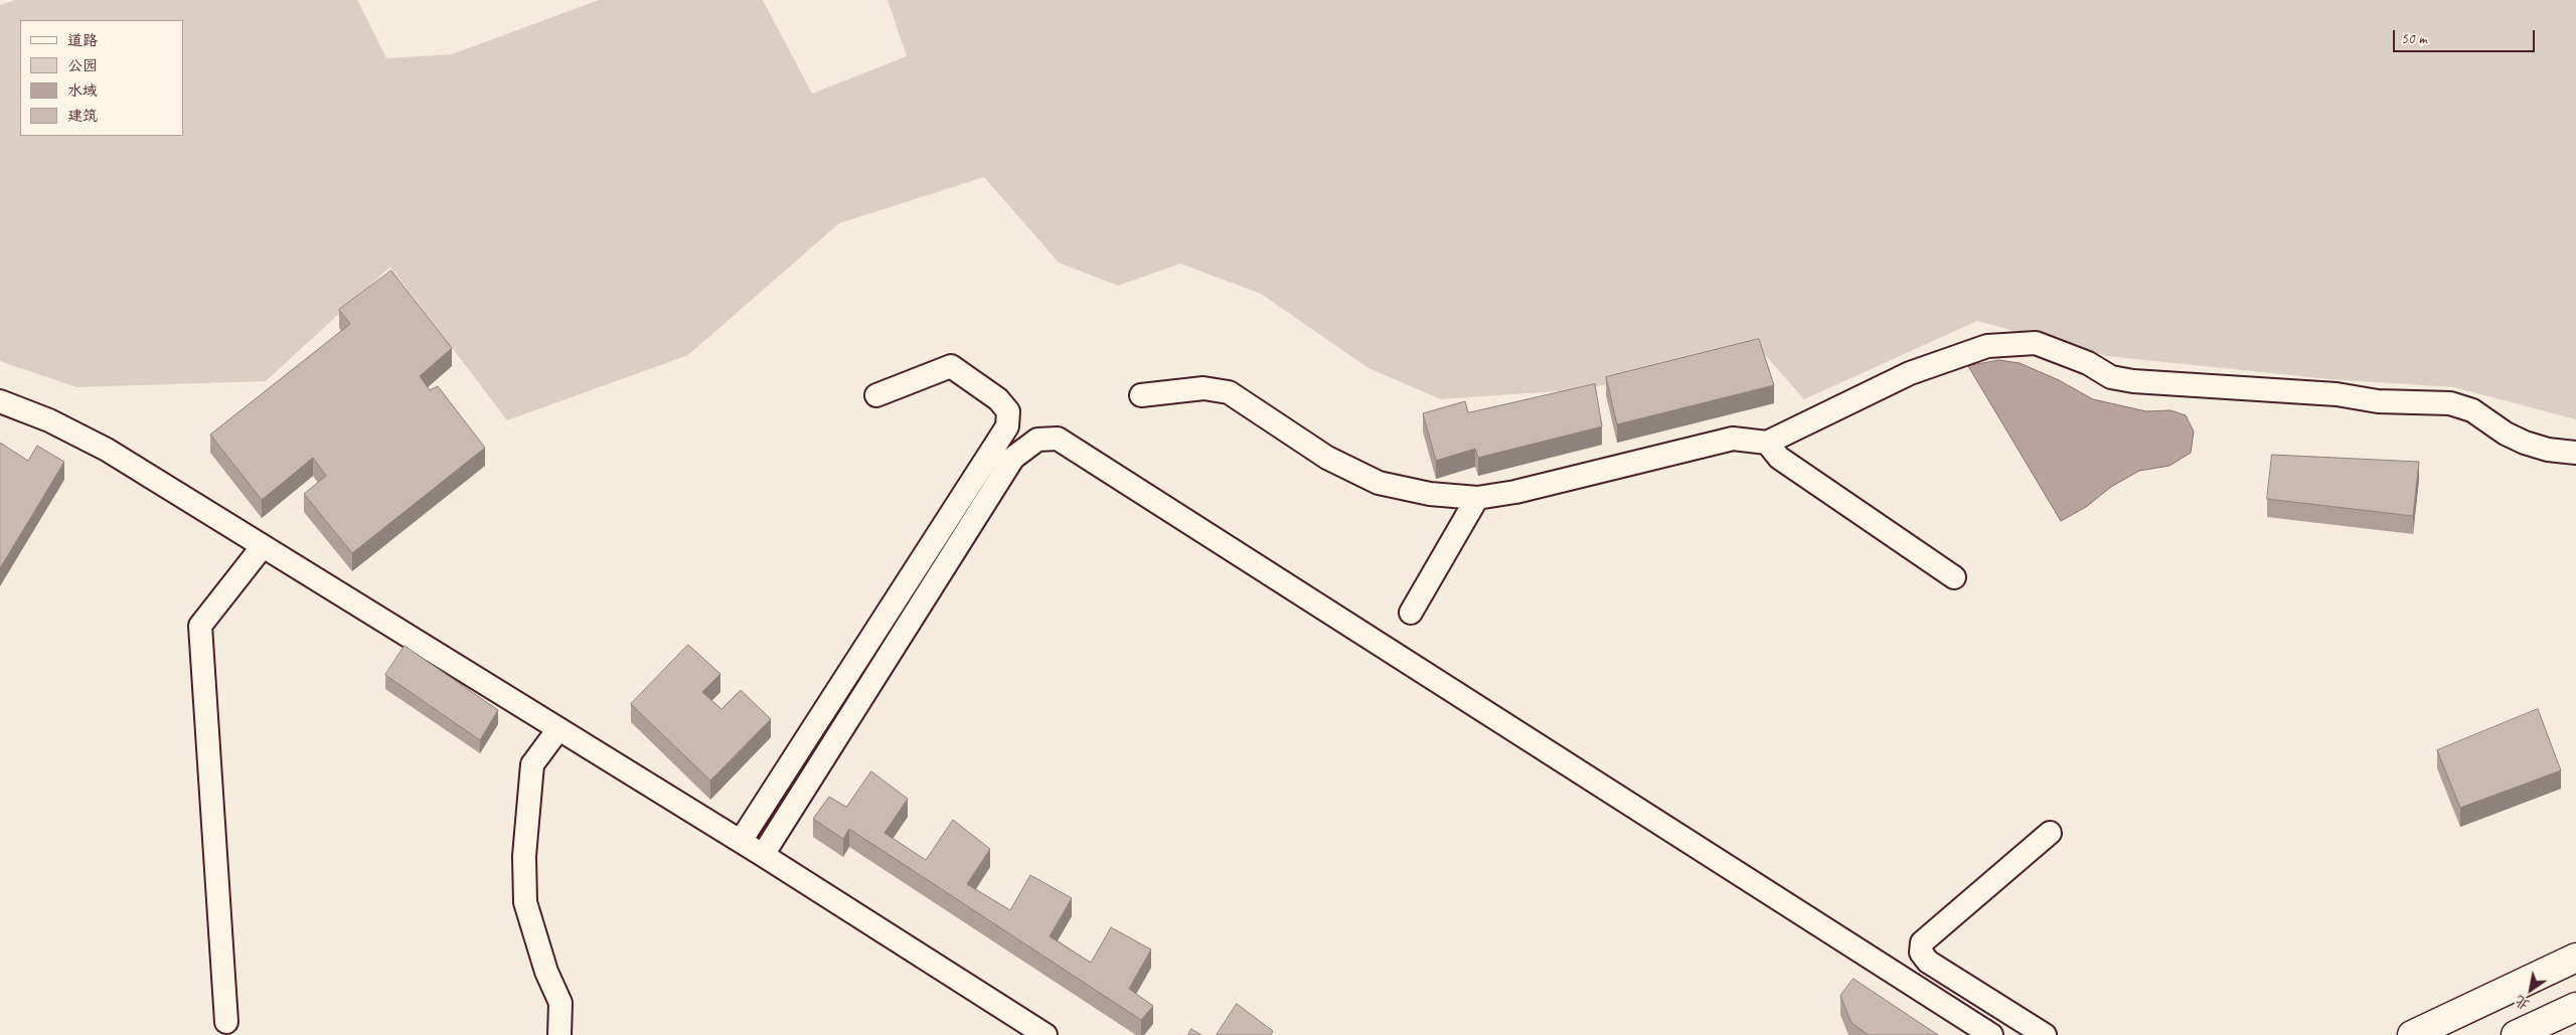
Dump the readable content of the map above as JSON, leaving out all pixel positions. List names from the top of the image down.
{
  "legend": [
    "道路",
    "公园",
    "水域",
    "建筑"
  ],
  "scale_bar": "50 m",
  "north": "bottom left"
}
